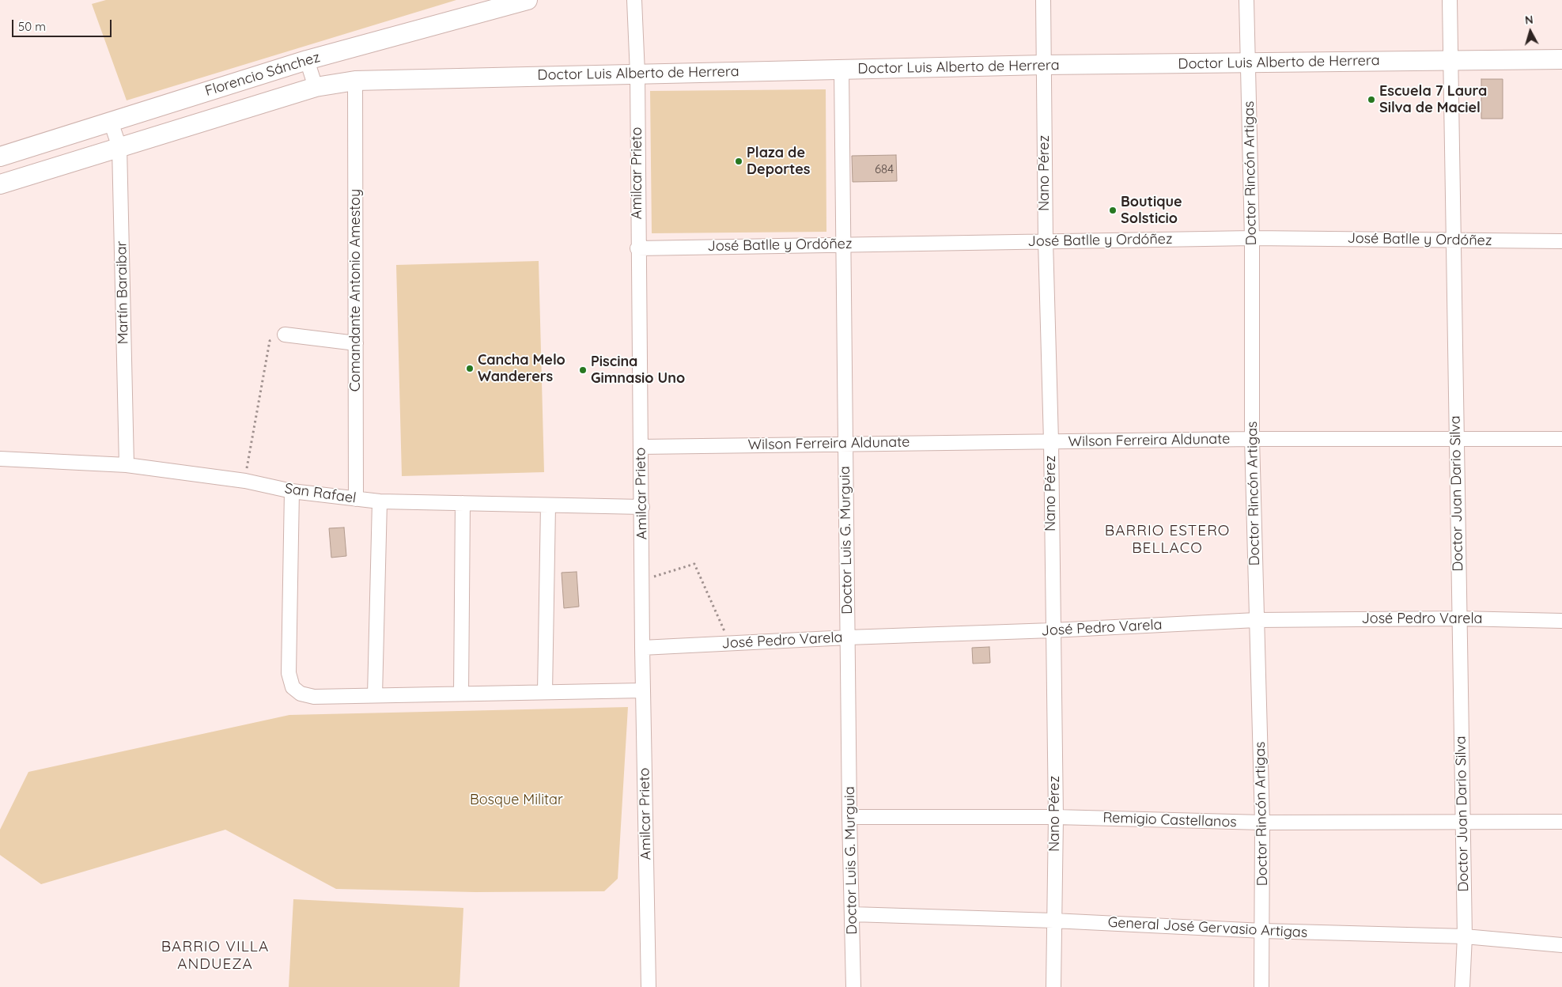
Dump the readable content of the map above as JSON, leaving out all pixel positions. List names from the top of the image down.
{
  "streets": {
    "street": [
      "Doctor Luis Alberto de Herrera",
      "Florencio Sánchez",
      "Amilcar Prieto",
      "Nano Pérez",
      "Doctor Rincón Artigas",
      "José Batlle y Ordóñez",
      "Comandante Antonio Amestoy",
      "Martín Baraibar",
      "Wilson Ferreira Aldunate",
      "San Rafael",
      "Doctor Juan Dario Silva",
      "Doctor Luis G. Murguia",
      "José Pedro Varela",
      "Remigio Castellanos",
      "General José Gervasio Artigas"
    ]
  },
  "crossings": [
    ["Doctor Luis Alberto de Herrera", "Florencio Sánchez"],
    ["Doctor Luis Alberto de Herrera", "Amilcar Prieto"],
    ["Doctor Luis Alberto de Herrera", "Nano Pérez"],
    ["Doctor Luis Alberto de Herrera", "Doctor Rincón Artigas"],
    ["Doctor Luis Alberto de Herrera", "Comandante Antonio Amestoy"],
    ["Doctor Luis Alberto de Herrera", "Doctor Juan Dario Silva"],
    ["Doctor Luis Alberto de Herrera", "Doctor Luis G. Murguia"],
    ["Florencio Sánchez", "Comandante Antonio Amestoy"],
    ["Florencio Sánchez", "Martín Baraibar"],
    ["Amilcar Prieto", "José Batlle y Ordóñez"],
    ["Amilcar Prieto", "Wilson Ferreira Aldunate"],
    ["Amilcar Prieto", "San Rafael"],
    ["Amilcar Prieto", "José Pedro Varela"],
    ["Nano Pérez", "José Batlle y Ordóñez"],
    ["Nano Pérez", "Wilson Ferreira Aldunate"],
    ["Nano Pérez", "José Pedro Varela"],
    ["Nano Pérez", "Remigio Castellanos"],
    ["Nano Pérez", "General José Gervasio Artigas"],
    ["Doctor Rincón Artigas", "José Batlle y Ordóñez"],
    ["Doctor Rincón Artigas", "Wilson Ferreira Aldunate"],
    ["Doctor Rincón Artigas", "José Pedro Varela"],
    ["Doctor Rincón Artigas", "Remigio Castellanos"],
    ["Doctor Rincón Artigas", "General José Gervasio Artigas"],
    ["José Batlle y Ordóñez", "Doctor Juan Dario Silva"],
    ["José Batlle y Ordóñez", "Doctor Luis G. Murguia"],
    ["Comandante Antonio Amestoy", "San Rafael"],
    ["Martín Baraibar", "San Rafael"],
    ["Wilson Ferreira Aldunate", "Doctor Juan Dario Silva"],
    ["Wilson Ferreira Aldunate", "Doctor Luis G. Murguia"],
    ["Doctor Juan Dario Silva", "José Pedro Varela"],
    ["Doctor Juan Dario Silva", "Remigio Castellanos"],
    ["Doctor Juan Dario Silva", "General José Gervasio Artigas"],
    ["Doctor Luis G. Murguia", "José Pedro Varela"],
    ["Doctor Luis G. Murguia", "Remigio Castellanos"],
    ["Doctor Luis G. Murguia", "General José Gervasio Artigas"]
  ],
  "districts": ["BARRIO ESTERO BELLACO", "BARRIO VILLA ANDUEZA"],
  "parks": ["Bosque Militar"],
  "places": [
    "Escuela 7 Laura Silva de Maciel",
    "Plaza de Deportes",
    "Boutique Solsticio",
    "Cancha Melo Wanderers",
    "Piscina Gimnasio Uno"
  ],
  "house_numbers": ["684"],
  "scale_bar": "50 m",
  "north": "top"
}
